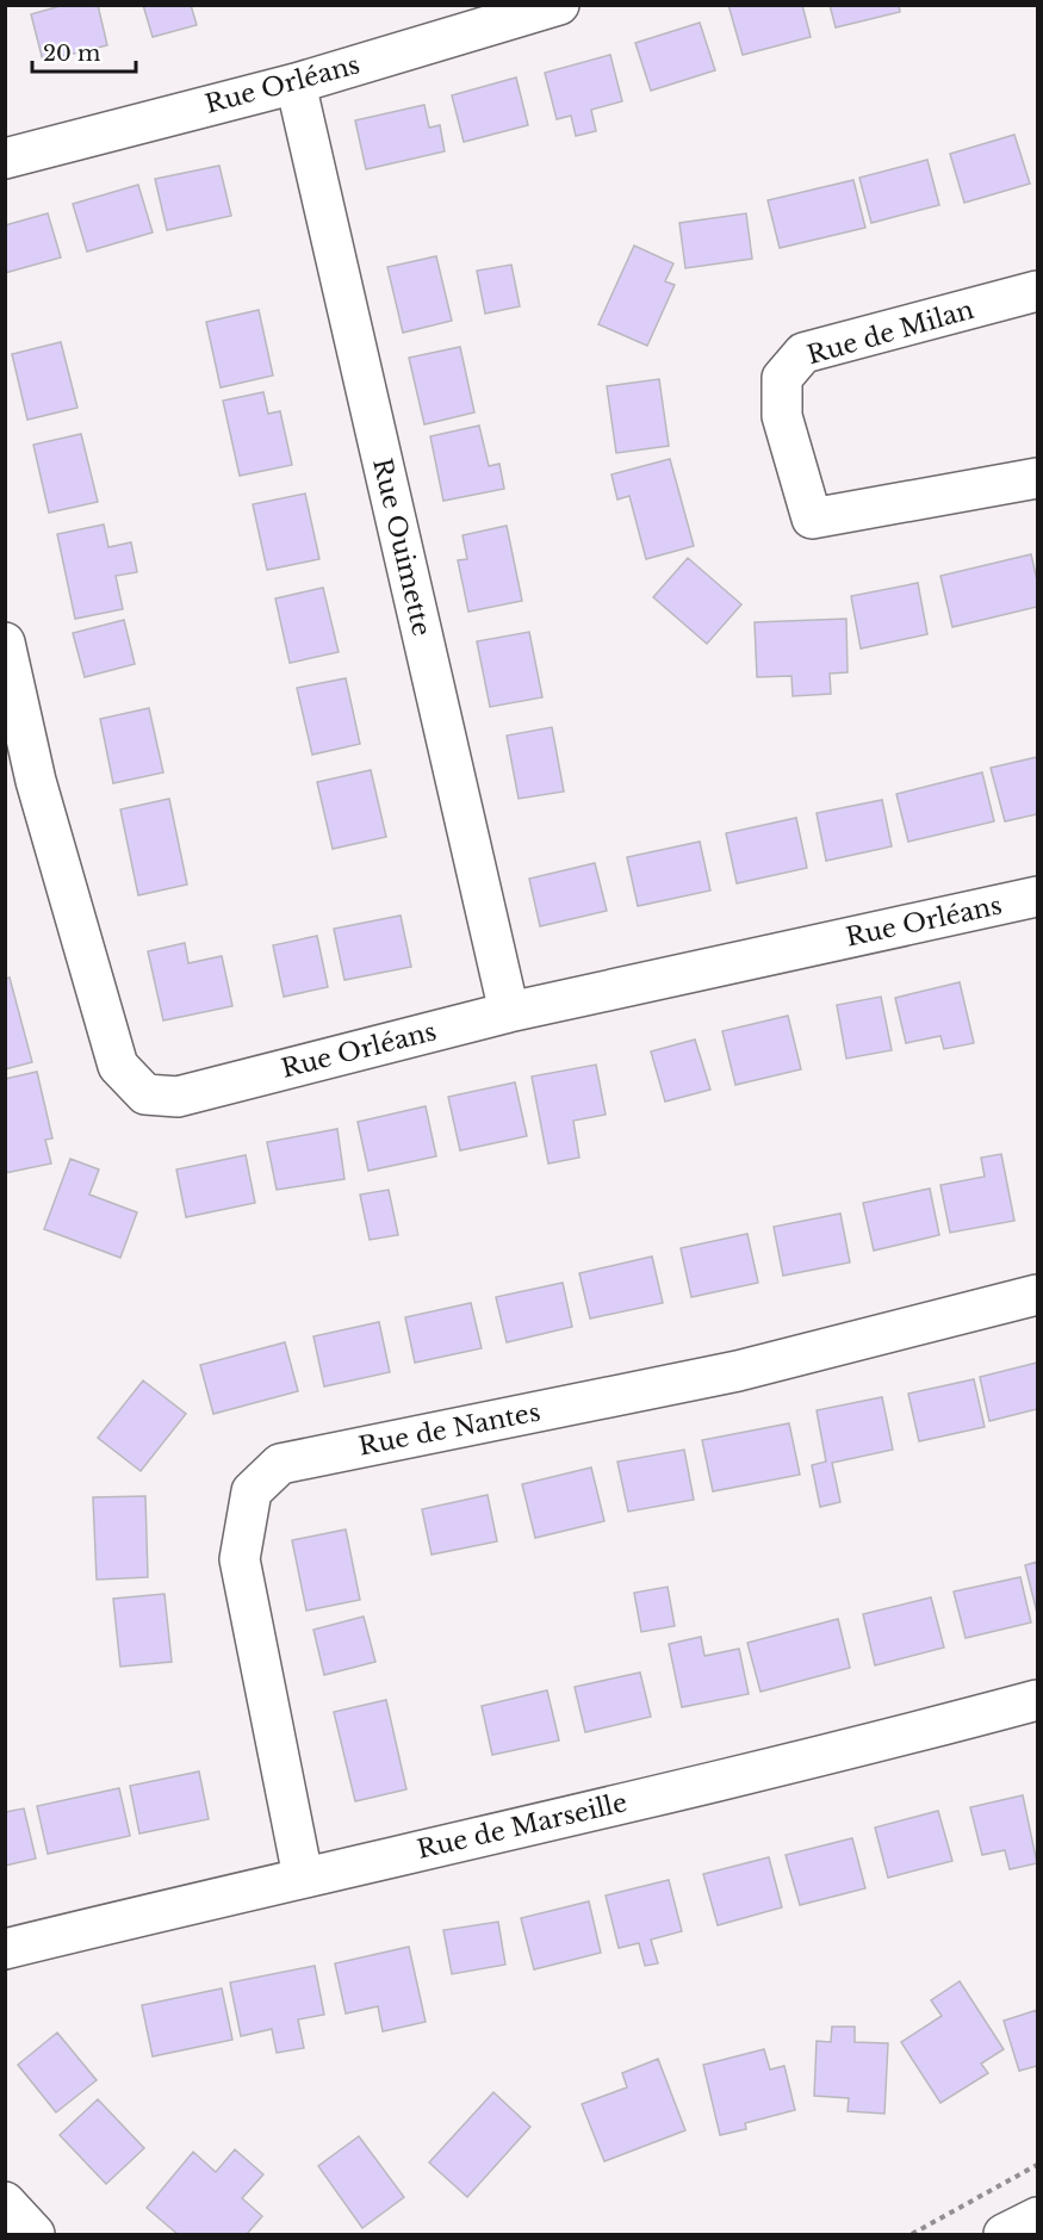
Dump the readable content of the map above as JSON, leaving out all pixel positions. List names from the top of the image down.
{
  "streets": {
    "street": [
      "Rue Orléans",
      "Rue de Milan",
      "Rue Ouimette",
      "Rue de Nantes",
      "Rue de Marseille"
    ]
  },
  "crossings": [
    ["Rue Orléans", "Rue Ouimette"],
    ["Rue de Nantes", "Rue de Marseille"]
  ],
  "scale_bar": "20 m"
}
